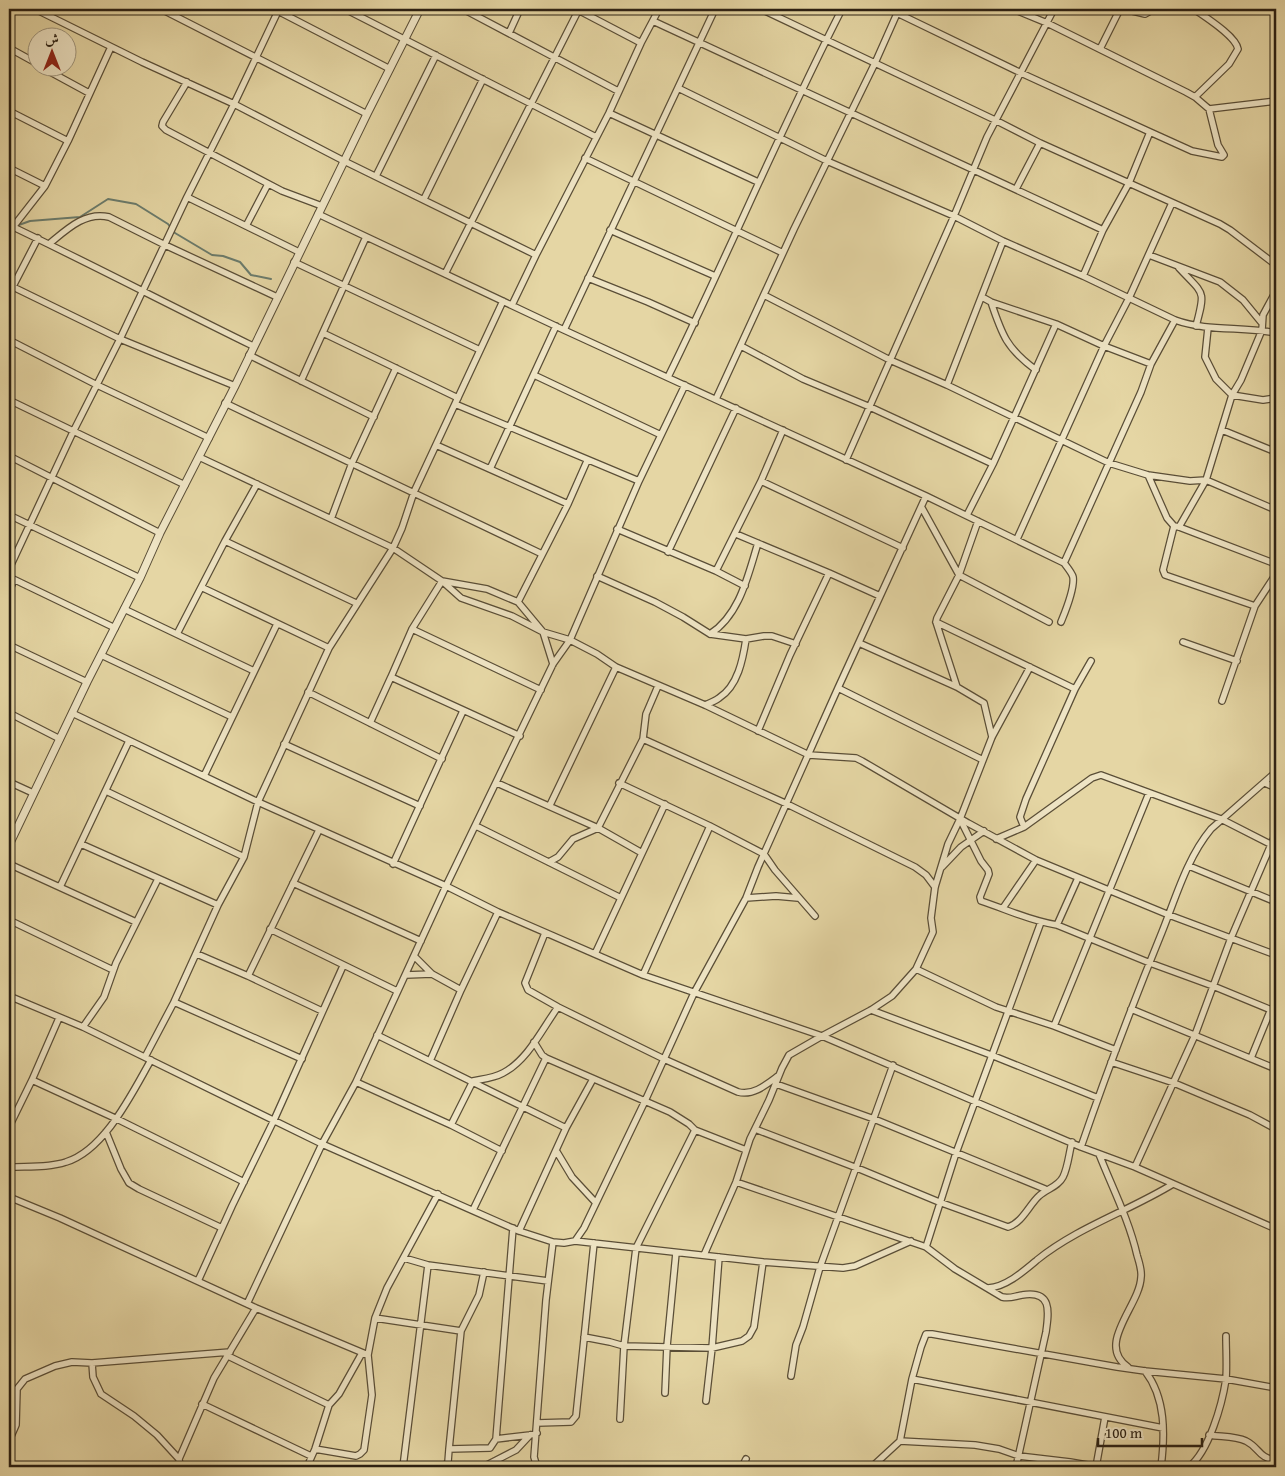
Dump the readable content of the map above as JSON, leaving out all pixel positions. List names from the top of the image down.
{
  "scale_bar": "100 m",
  "north": "top"
}
